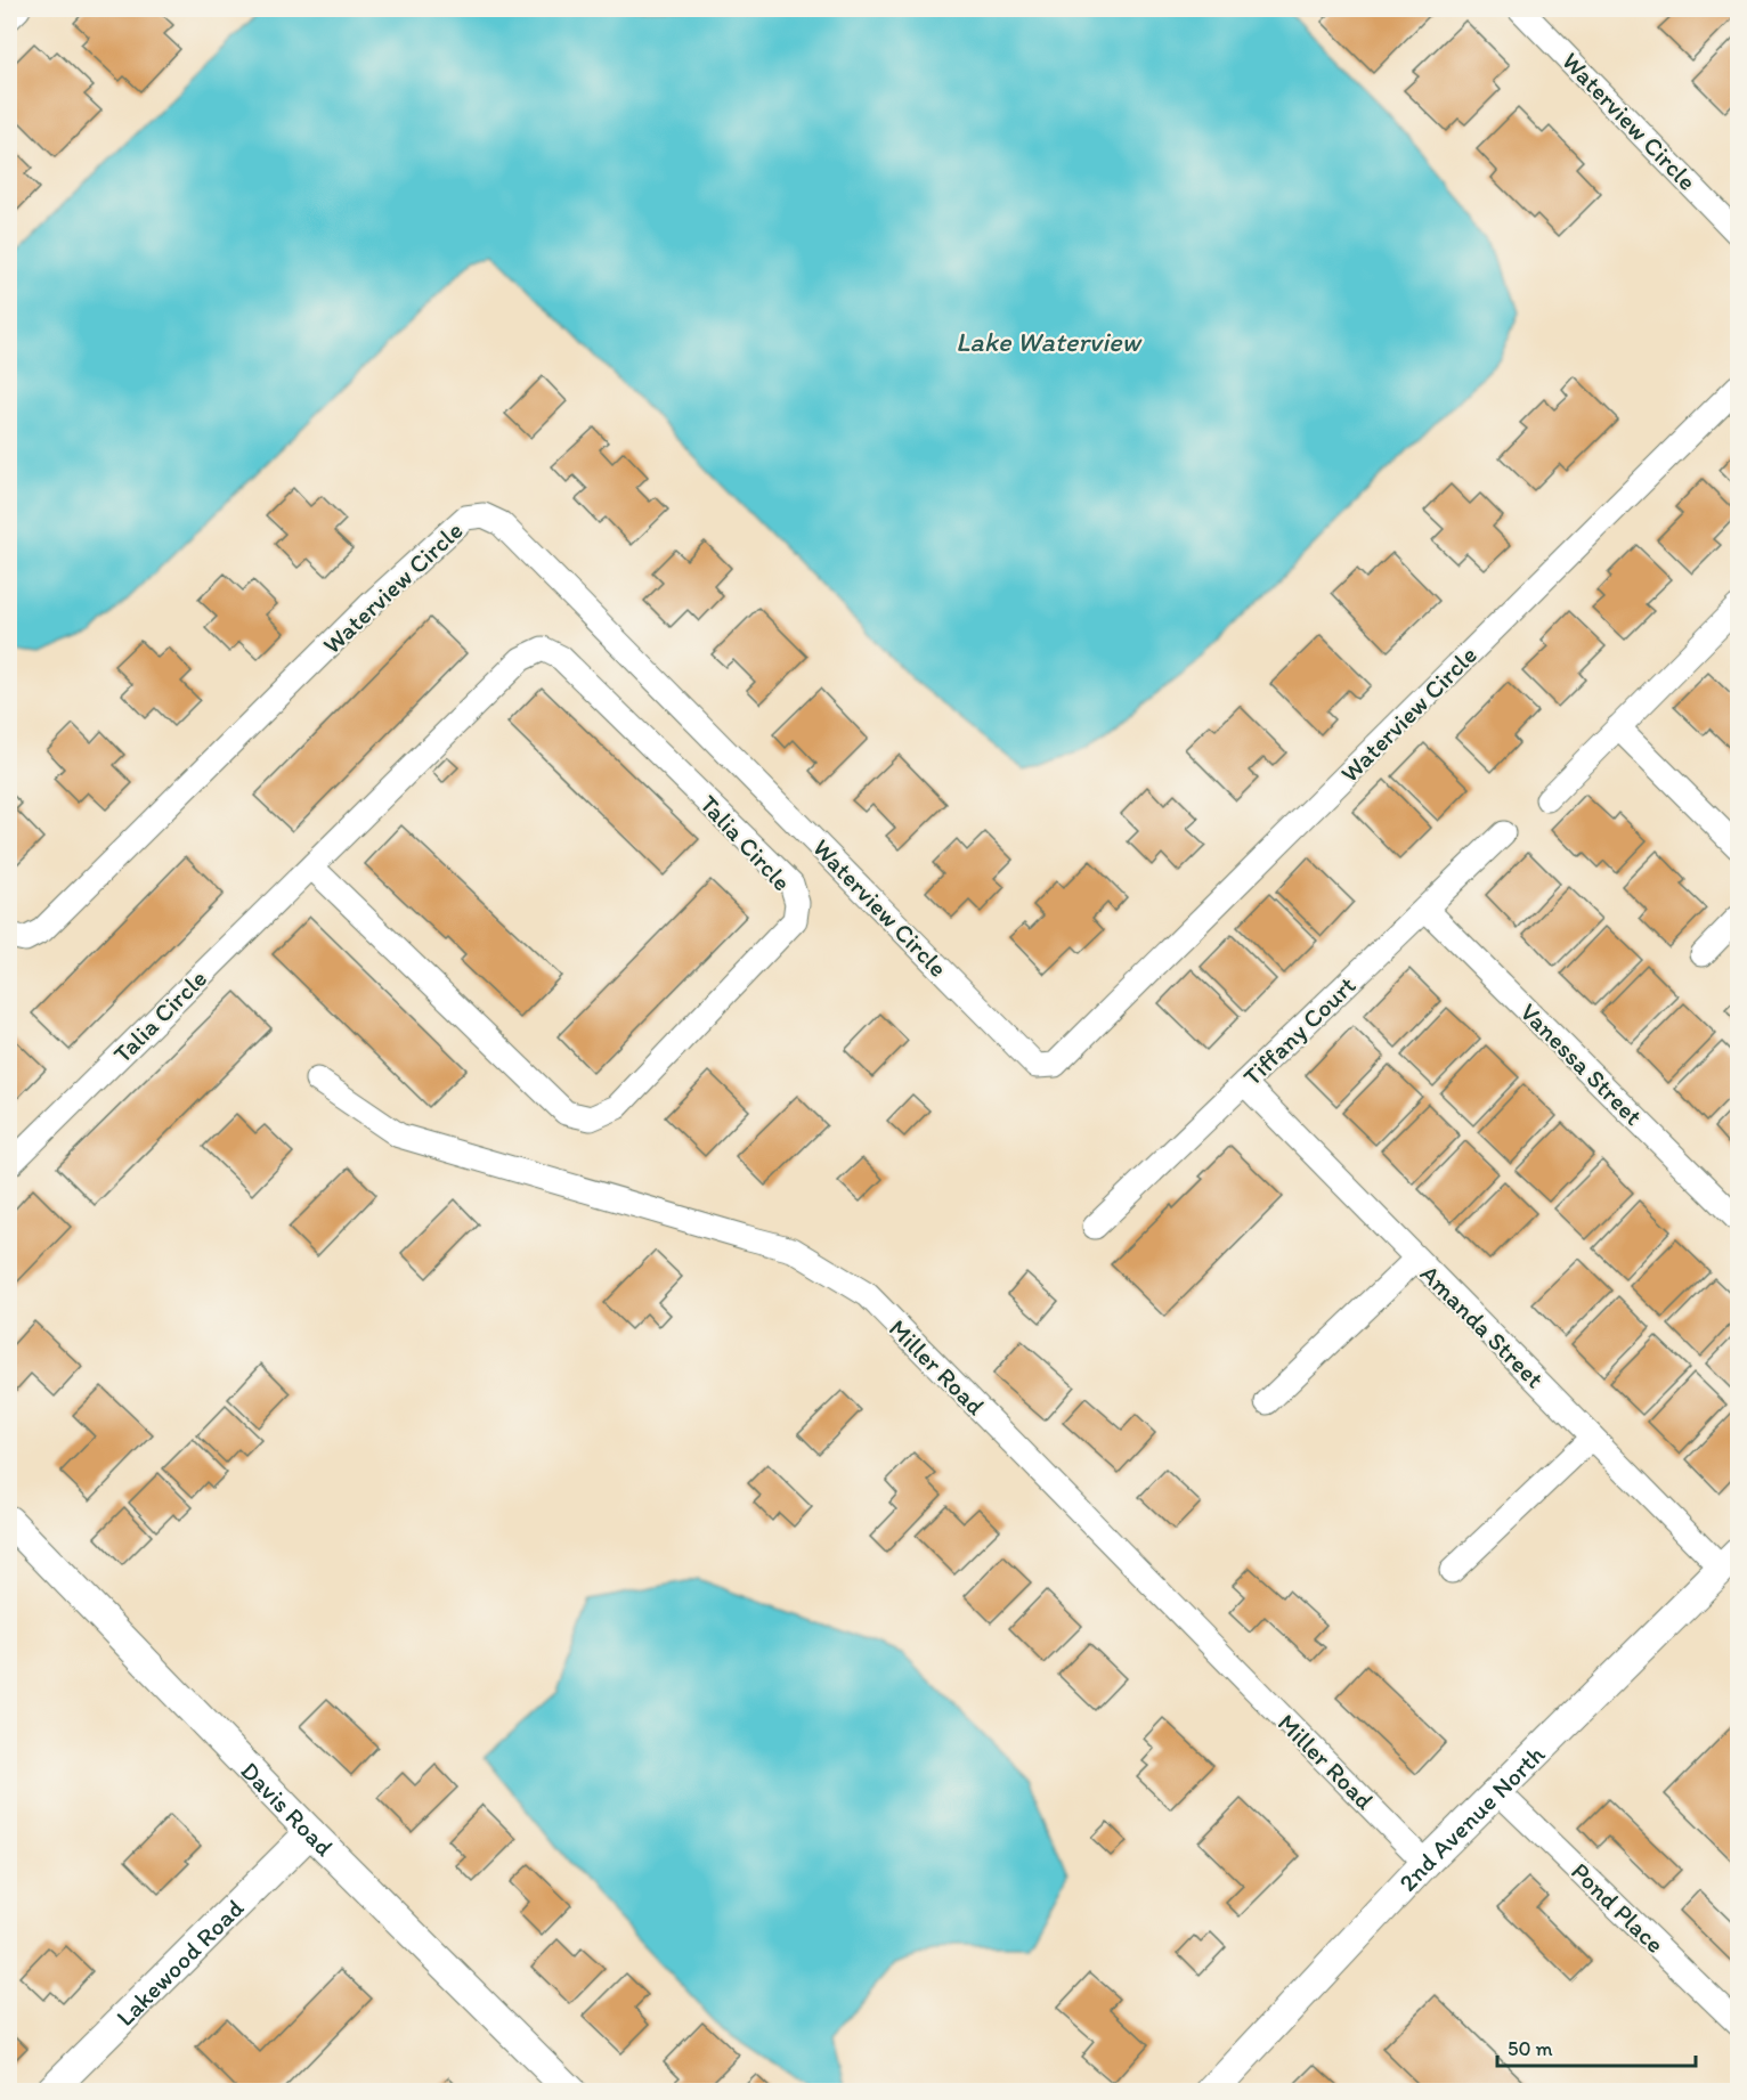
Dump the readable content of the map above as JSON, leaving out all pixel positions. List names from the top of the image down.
{
  "streets": {
    "street": [
      "Waterview Circle",
      "Talia Circle",
      "Tiffany Court",
      "Vanessa Street",
      "Amanda Street",
      "Miller Road",
      "Davis Road",
      "2nd Avenue North",
      "Pond Place",
      "Lakewood Road"
    ]
  },
  "crossings": [
    ["Tiffany Court", "Vanessa Street"],
    ["Tiffany Court", "Amanda Street"],
    ["Amanda Street", "2nd Avenue North"],
    ["Miller Road", "2nd Avenue North"],
    ["Davis Road", "Lakewood Road"],
    ["2nd Avenue North", "Pond Place"]
  ],
  "water": ["Lake Waterview"],
  "scale_bar": "50 m"
}
